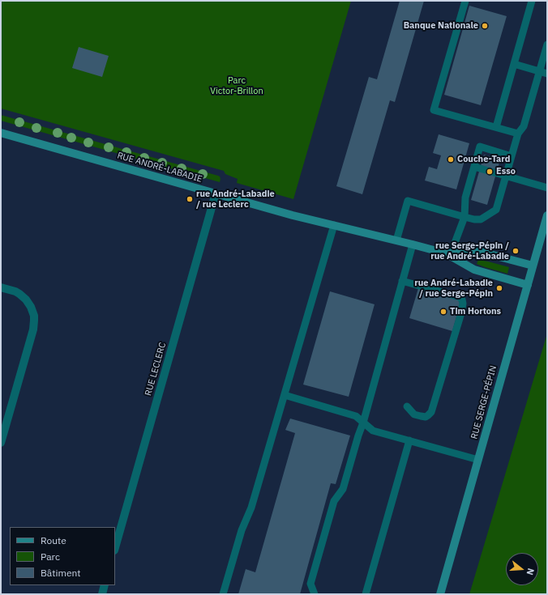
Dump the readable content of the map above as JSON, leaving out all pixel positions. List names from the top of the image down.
{
  "streets": {
    "street": ["RUE ANDRÉ-LABADIE", "RUE LECLERC", "RUE SERGE-PÉPIN"]
  },
  "crossings": [
    ["RUE ANDRÉ-LABADIE", "RUE LECLERC"],
    ["RUE ANDRÉ-LABADIE", "RUE SERGE-PÉPIN"]
  ],
  "parks": ["Parc Victor-Brillon"],
  "places": [
    "Banque Nationale",
    "Couche-Tard",
    "Esso",
    "rue André-Labadie / rue Leclerc",
    "rue Serge-Pépin / rue André-Labadie",
    "rue André-Labadie / rue Serge-Pépin",
    "Tim Hortons"
  ],
  "legend": ["Route", "Parc", "Bâtiment"],
  "north": "right"
}
